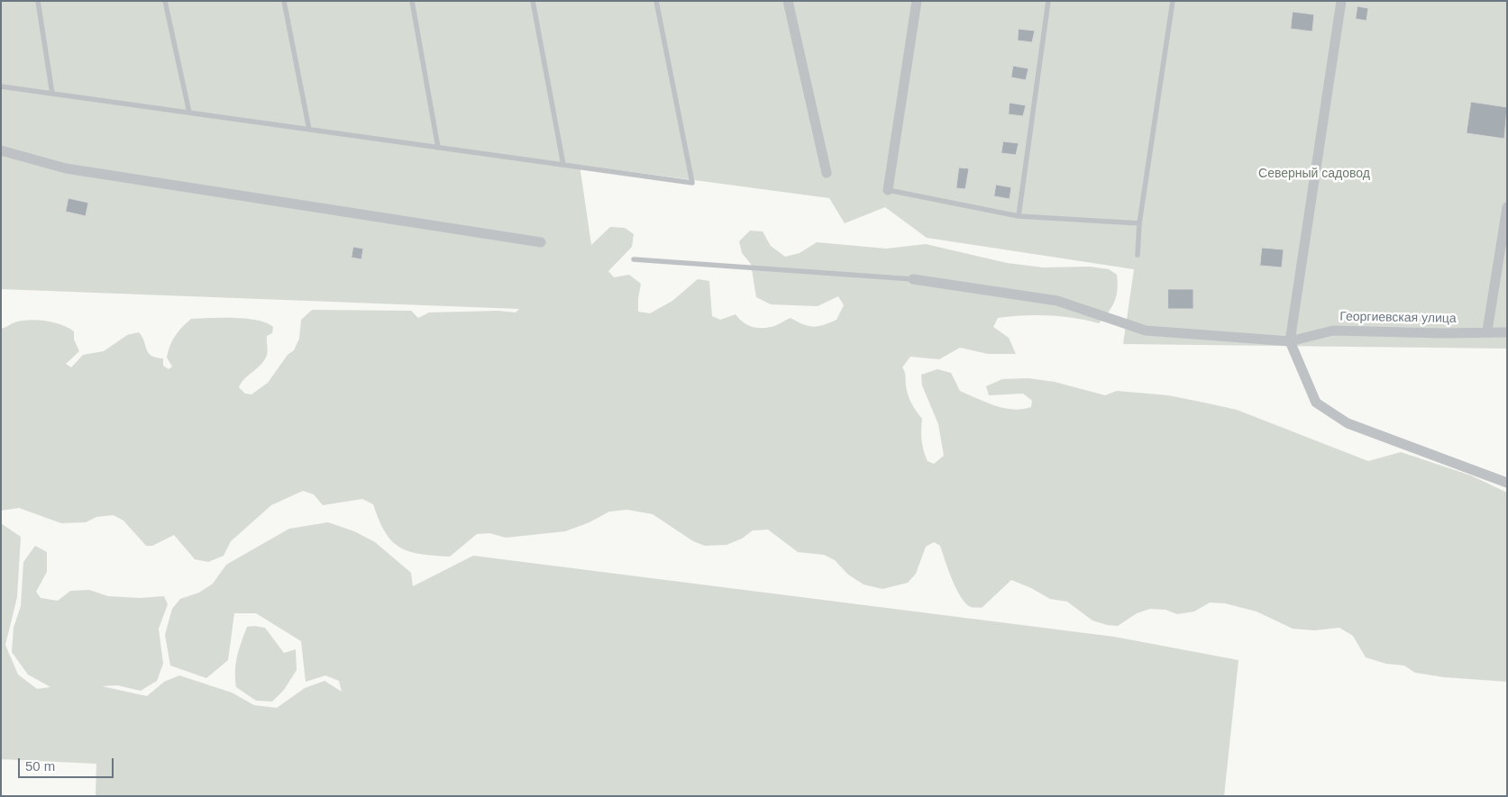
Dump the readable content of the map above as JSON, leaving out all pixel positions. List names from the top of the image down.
{
  "streets": {
    "street": ["Георгиевская улица"]
  },
  "parks": ["Северный садовод"],
  "scale_bar": "50 m"
}
